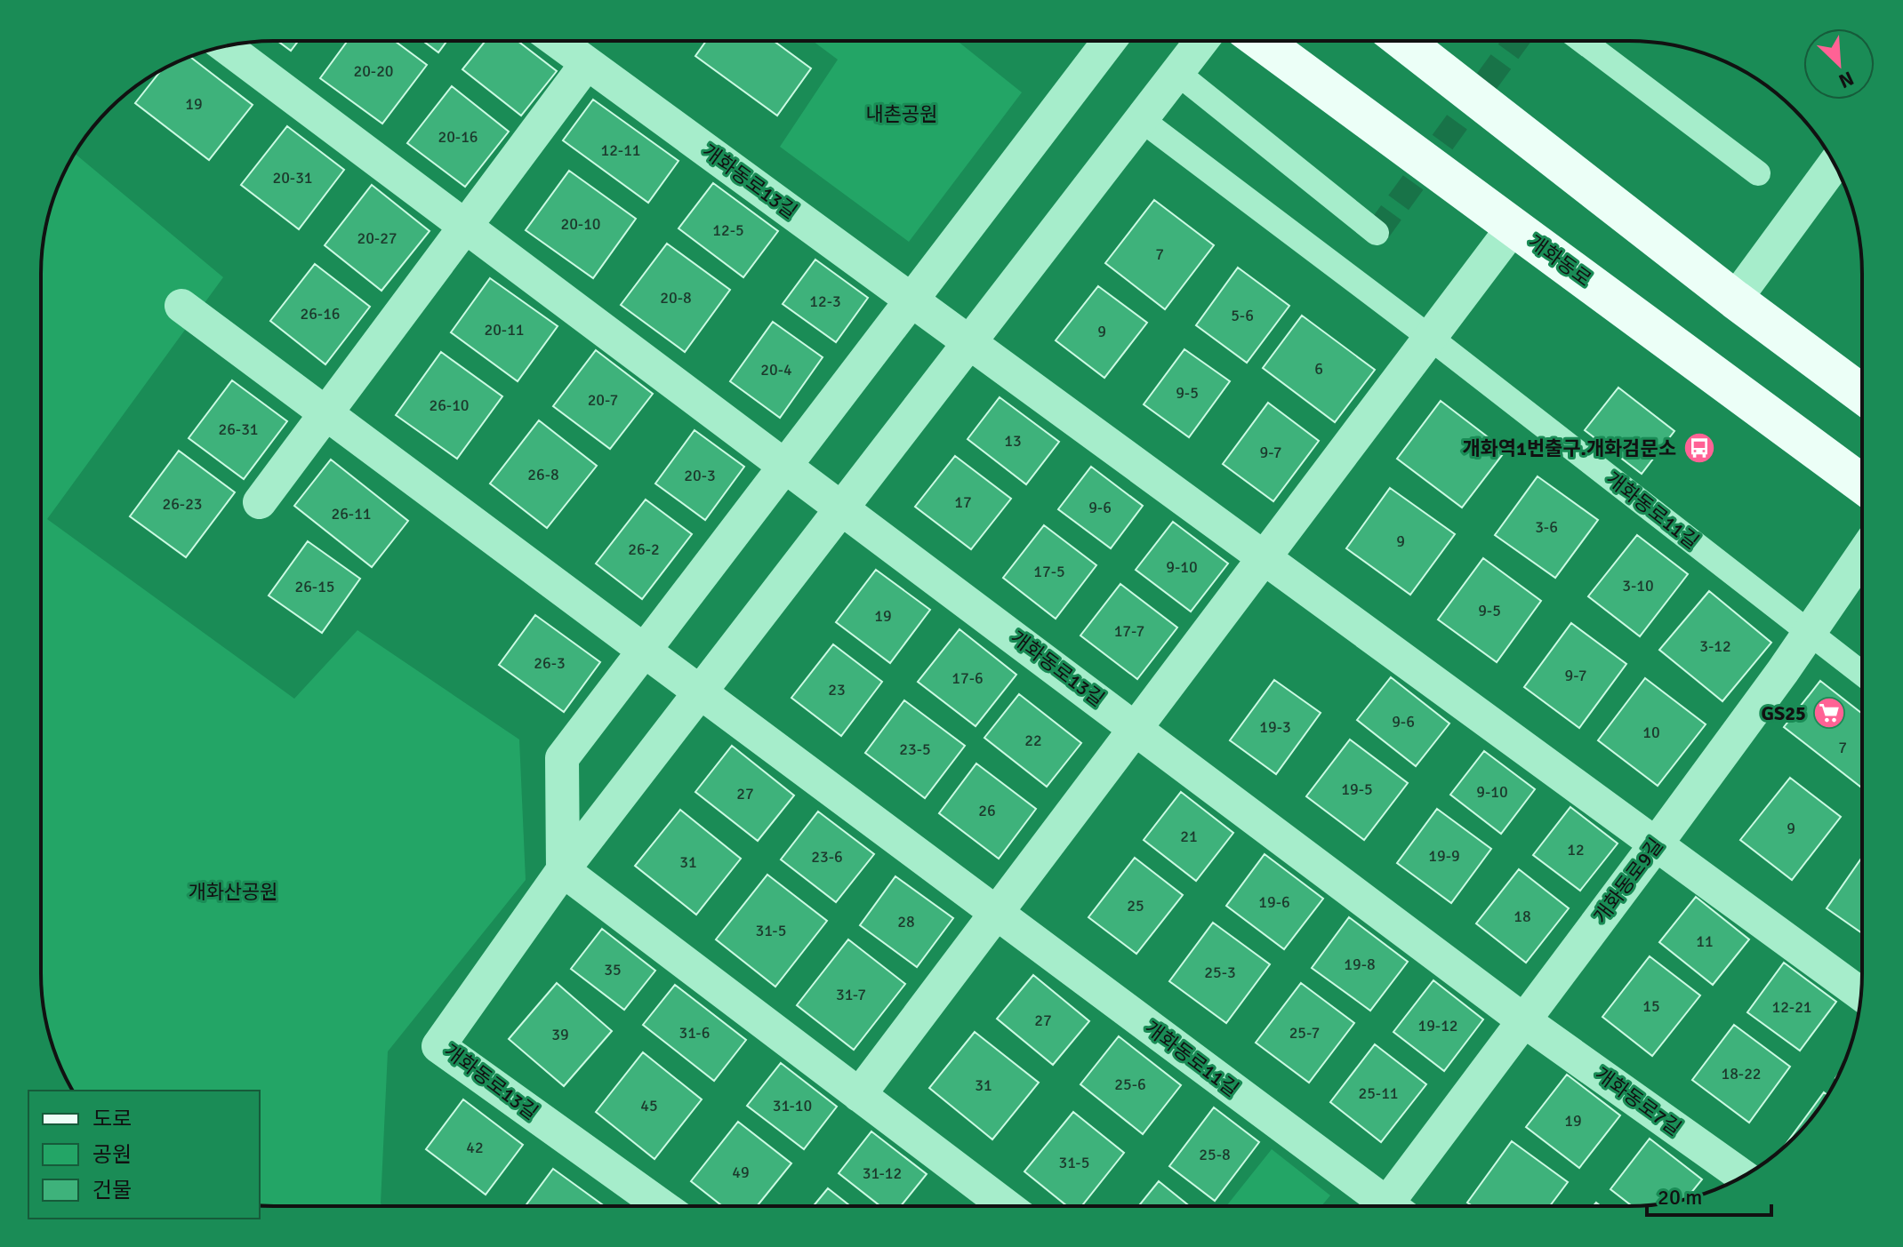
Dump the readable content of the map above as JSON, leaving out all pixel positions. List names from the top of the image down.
{
  "streets": {
    "main road": ["개화동로"],
    "street": [
      "개화동로13길",
      "개화동로11길",
      "개화동로9길",
      "개화동로7길"
    ]
  },
  "crossings": [
    ["개화동로11길", "개화동로9길"],
    ["개화동로9길", "개화동로7길"]
  ],
  "parks": ["내촌공원", "개화산공원"],
  "places": {
    "bus stop": ["개화역1번출구.개화검문소"],
    "supermarket": ["GS25"]
  },
  "house_numbers": [
    "20-20",
    "19",
    "20-16",
    "12-11",
    "20-31",
    "20-10",
    "12-5",
    "20-27",
    "7",
    "20-8",
    "12-3",
    "26-16",
    "5-6",
    "20-11",
    "9",
    "6",
    "20-4",
    "9-5",
    "20-7",
    "26-10",
    "26-31",
    "13",
    "9-7",
    "26-8",
    "20-3",
    "17",
    "26-23",
    "9-6",
    "26-11",
    "3-6",
    "9",
    "26-2",
    "9-10",
    "17-5",
    "3-10",
    "26-15",
    "9-5",
    "19",
    "17-7",
    "3-12",
    "26-3",
    "9-7",
    "17-6",
    "23",
    "9-6",
    "19-3",
    "10",
    "22",
    "7",
    "23-5",
    "19-5",
    "9-10",
    "27",
    "26",
    "9",
    "21",
    "12",
    "19-9",
    "23-6",
    "31",
    "19-6",
    "25",
    "18",
    "28",
    "31-5",
    "11",
    "19-8",
    "35",
    "25-3",
    "31-7",
    "15",
    "12-21",
    "27",
    "19-12",
    "31-6",
    "25-7",
    "39",
    "18-22",
    "25-6",
    "31",
    "25-11",
    "45",
    "31-10",
    "19",
    "42",
    "25-8",
    "31-5",
    "49",
    "31-12"
  ],
  "legend": ["도로", "공원", "건물"],
  "scale_bar": "20 m",
  "north": "bottom right"
}
